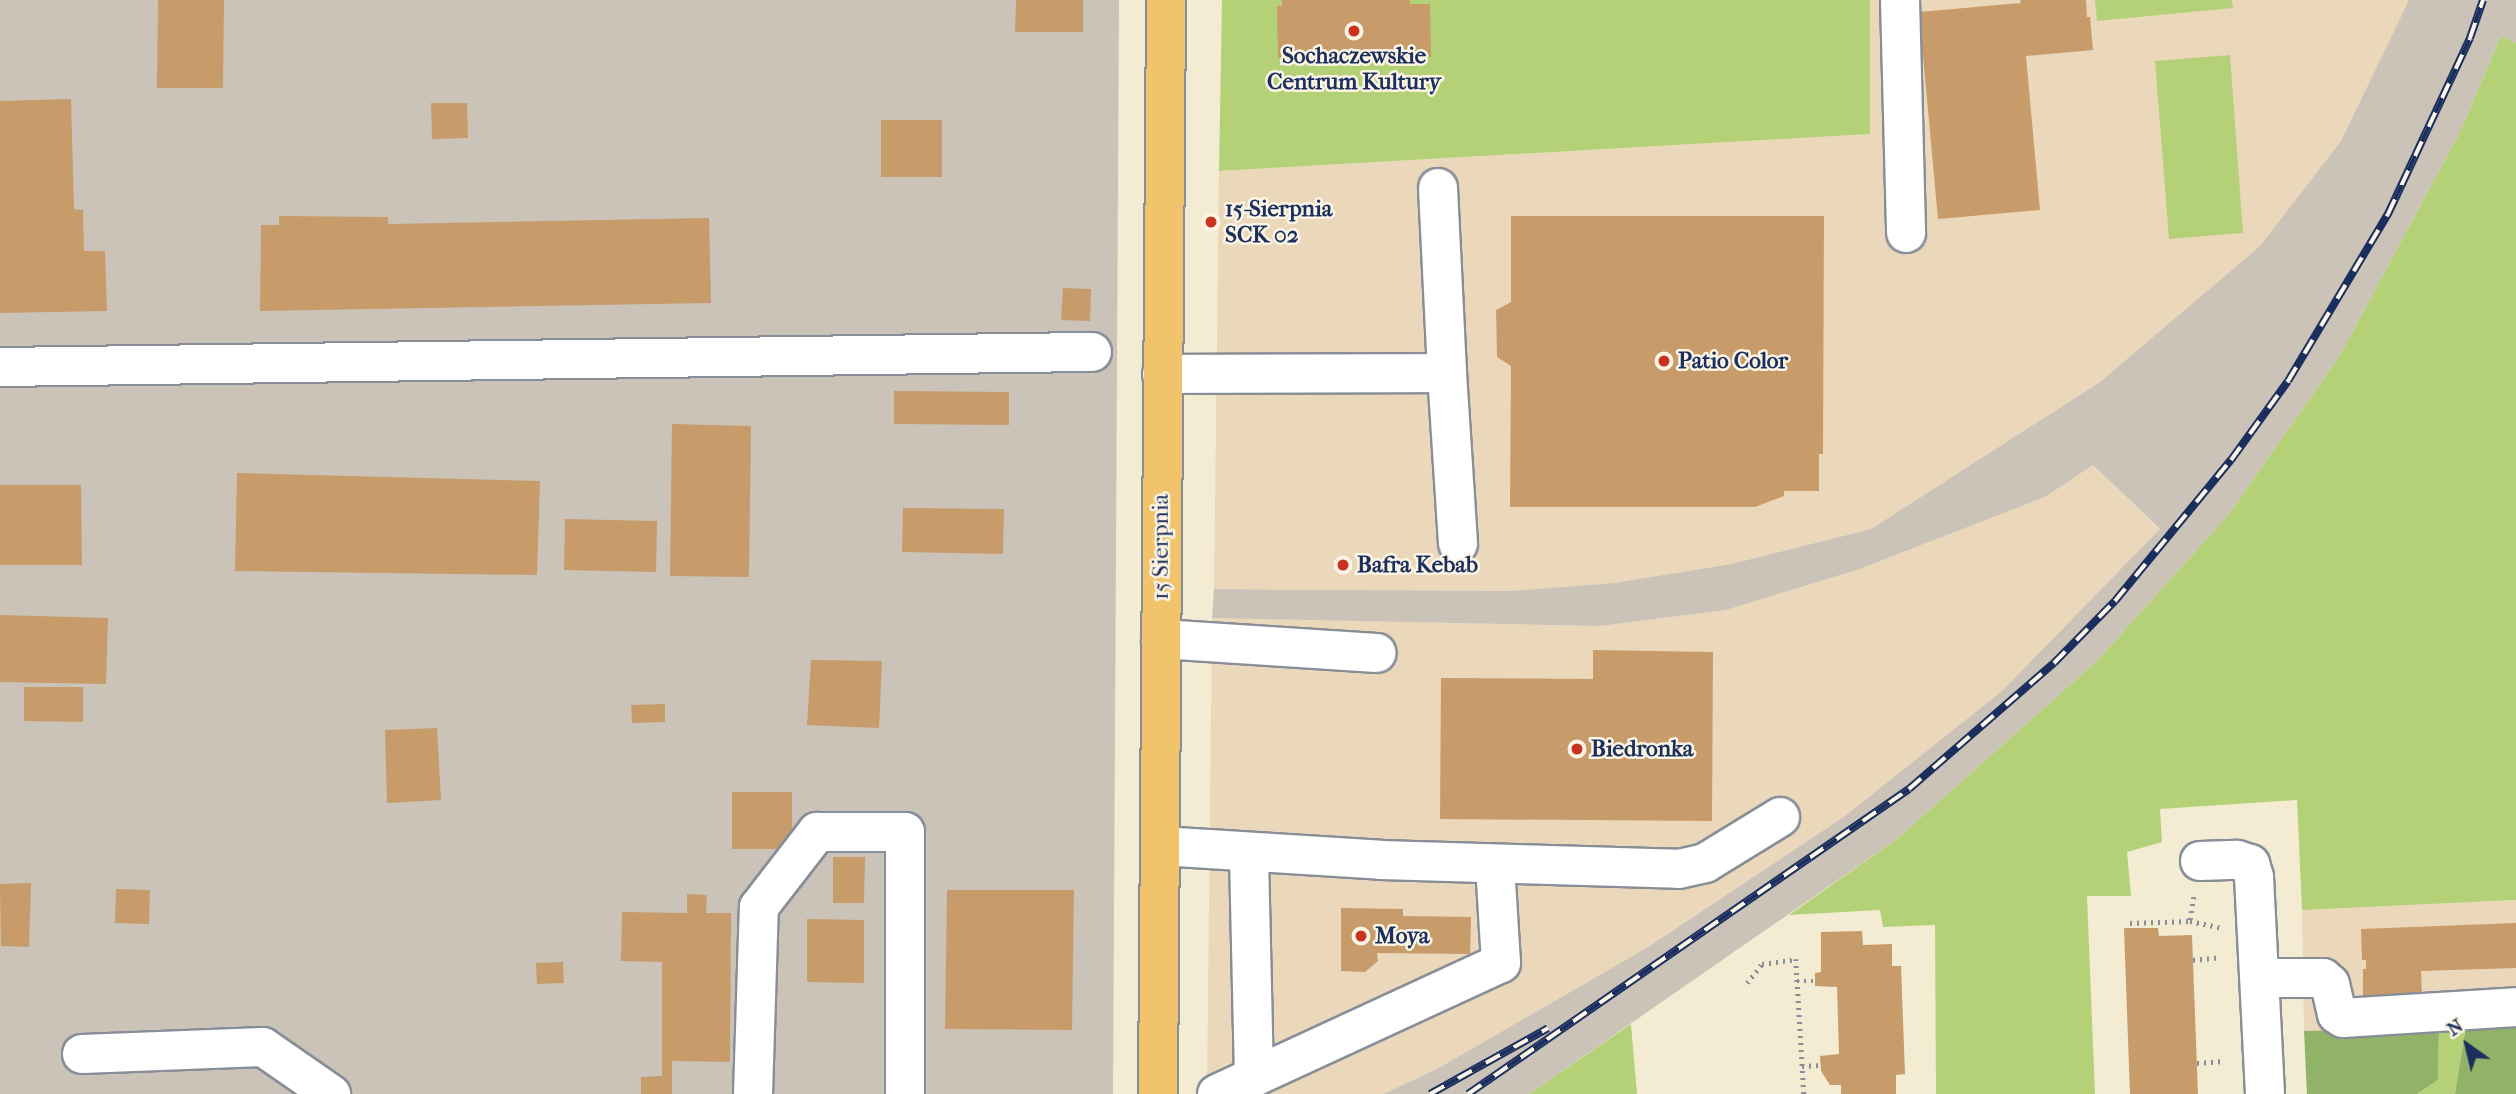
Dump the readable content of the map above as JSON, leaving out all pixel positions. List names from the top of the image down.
{
  "streets": {
    "main road": ["15 Sierpnia"]
  },
  "places": [
    "Sochaczewskie Centrum Kultury",
    "15-Sierpnia SCK 02",
    "Patio Color",
    "Bafra Kebab",
    "Biedronka",
    "Moya"
  ],
  "north": "top left"
}
